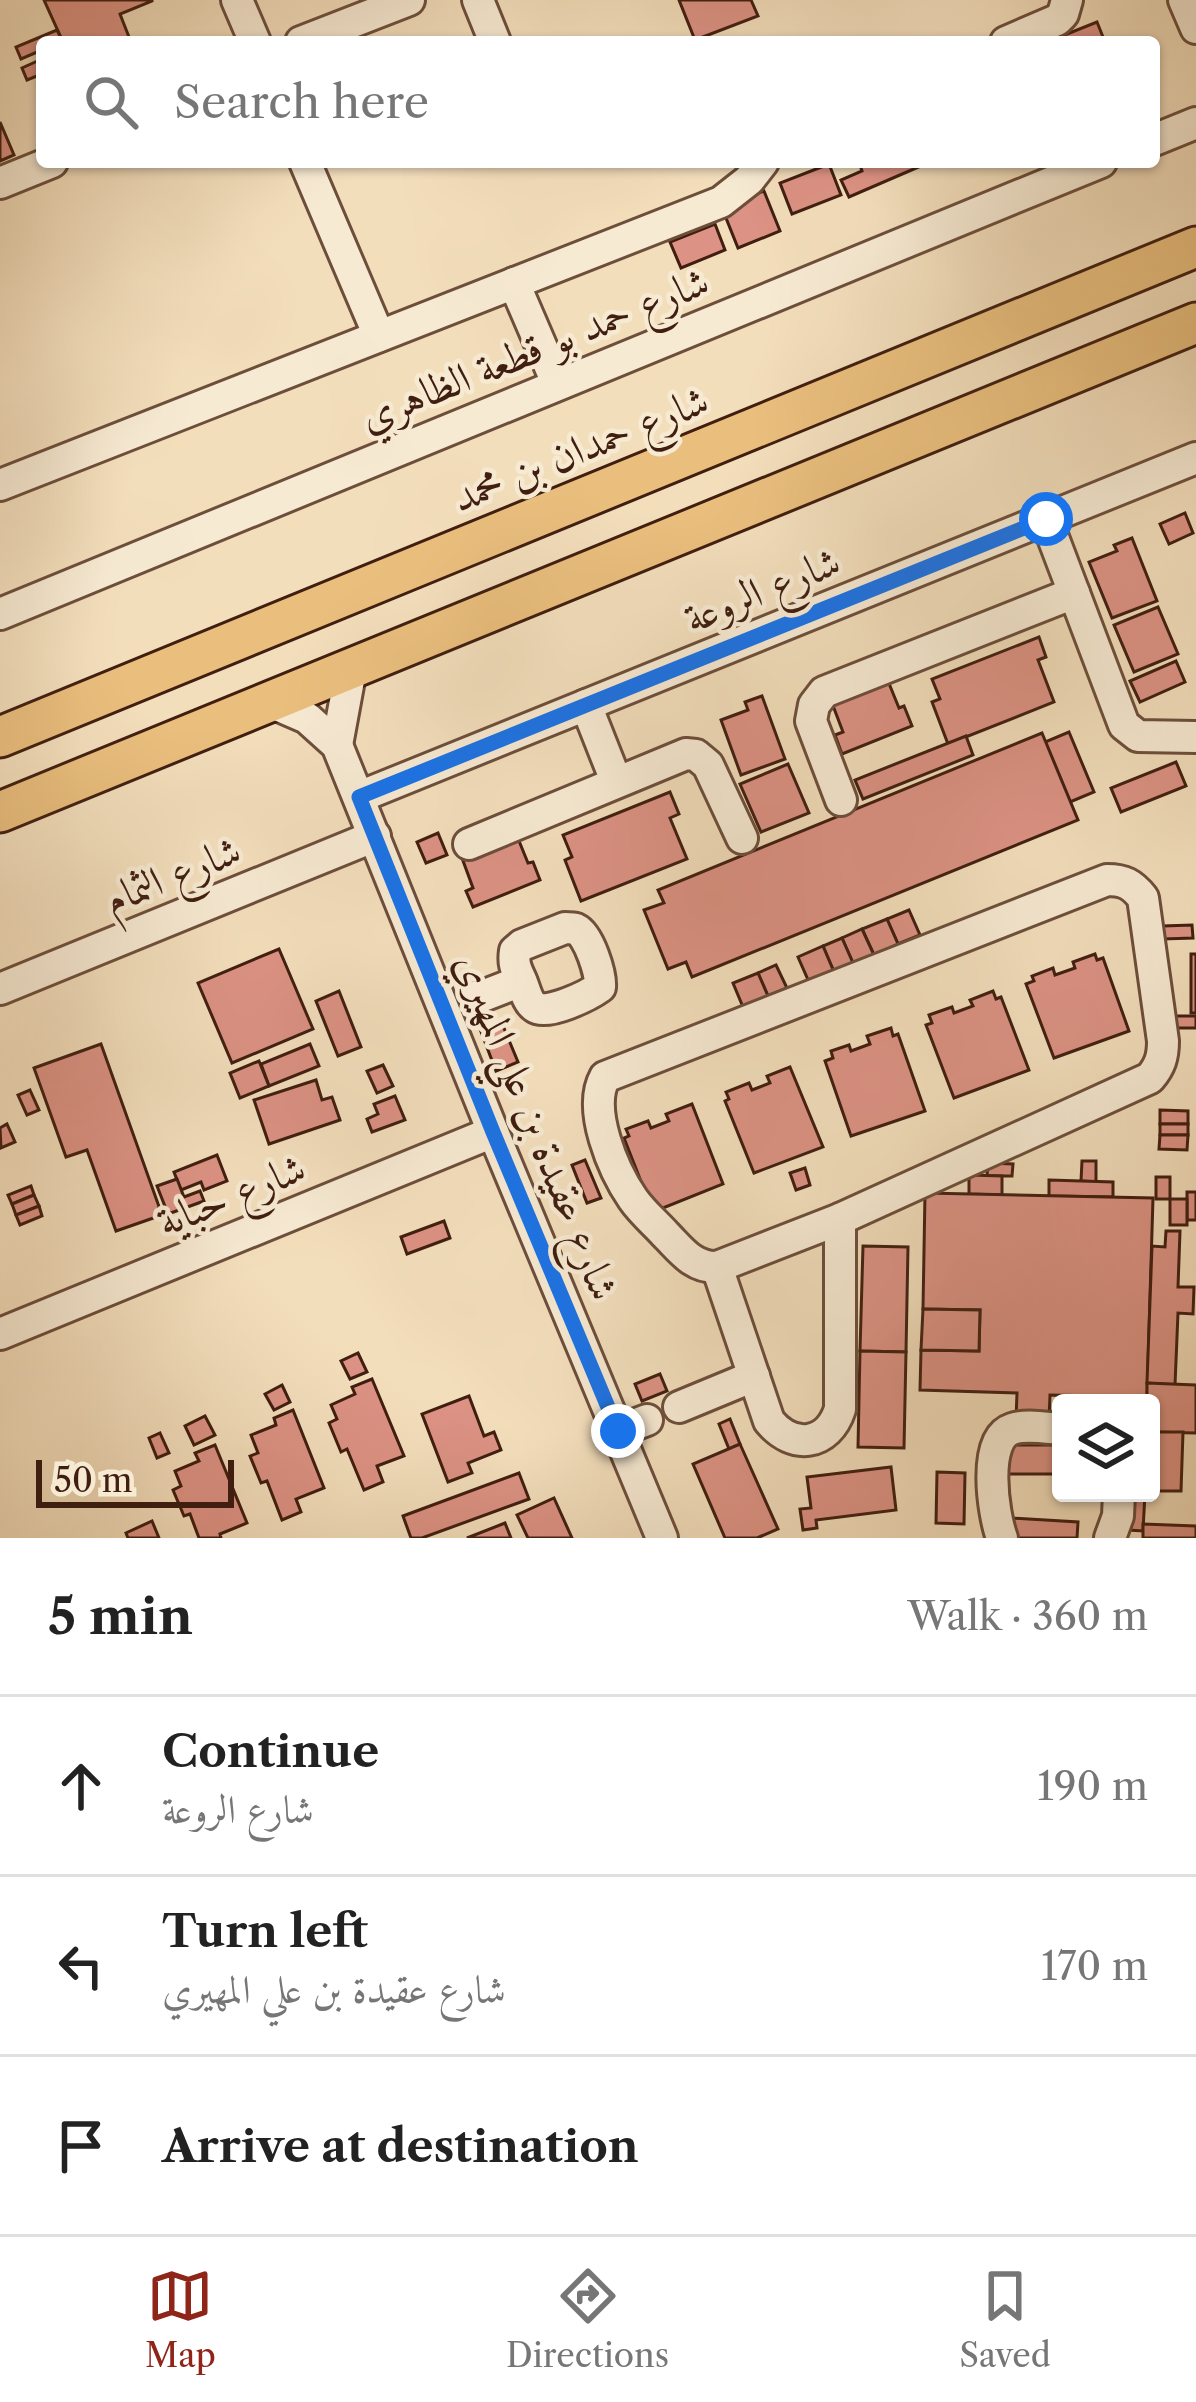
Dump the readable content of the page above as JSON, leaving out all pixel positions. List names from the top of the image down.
{
  "streets": {
    "main road": ["شارع حمدان بن محمد"],
    "street": [
      "شارع حمد بو قطعة الظاهري",
      "شارع الروعة",
      "شارع الثمام",
      "شارع عقيدة بن علي المهيري",
      "شارع حباية"
    ]
  },
  "crossings": [
    ["شارع الروعة", "شارع عقيدة بن علي المهيري"],
    ["شارع الثمام", "شارع عقيدة بن علي المهيري"],
    ["شارع عقيدة بن علي المهيري", "شارع حباية"]
  ],
  "scale_bar": "50 m",
  "page": {
    "search": "Search here",
    "scale": "50 m",
    "heading": ["5 min", "Walk · 360 m"],
    "list": [
      ["Continue", "شارع الروعة", "190 m"],
      ["Turn left", "شارع عقيدة بن علي المهيري", "170 m"],
      "Arrive at destination"
    ],
    "nav": ["Map", "Directions", "Saved"]
  }
}
